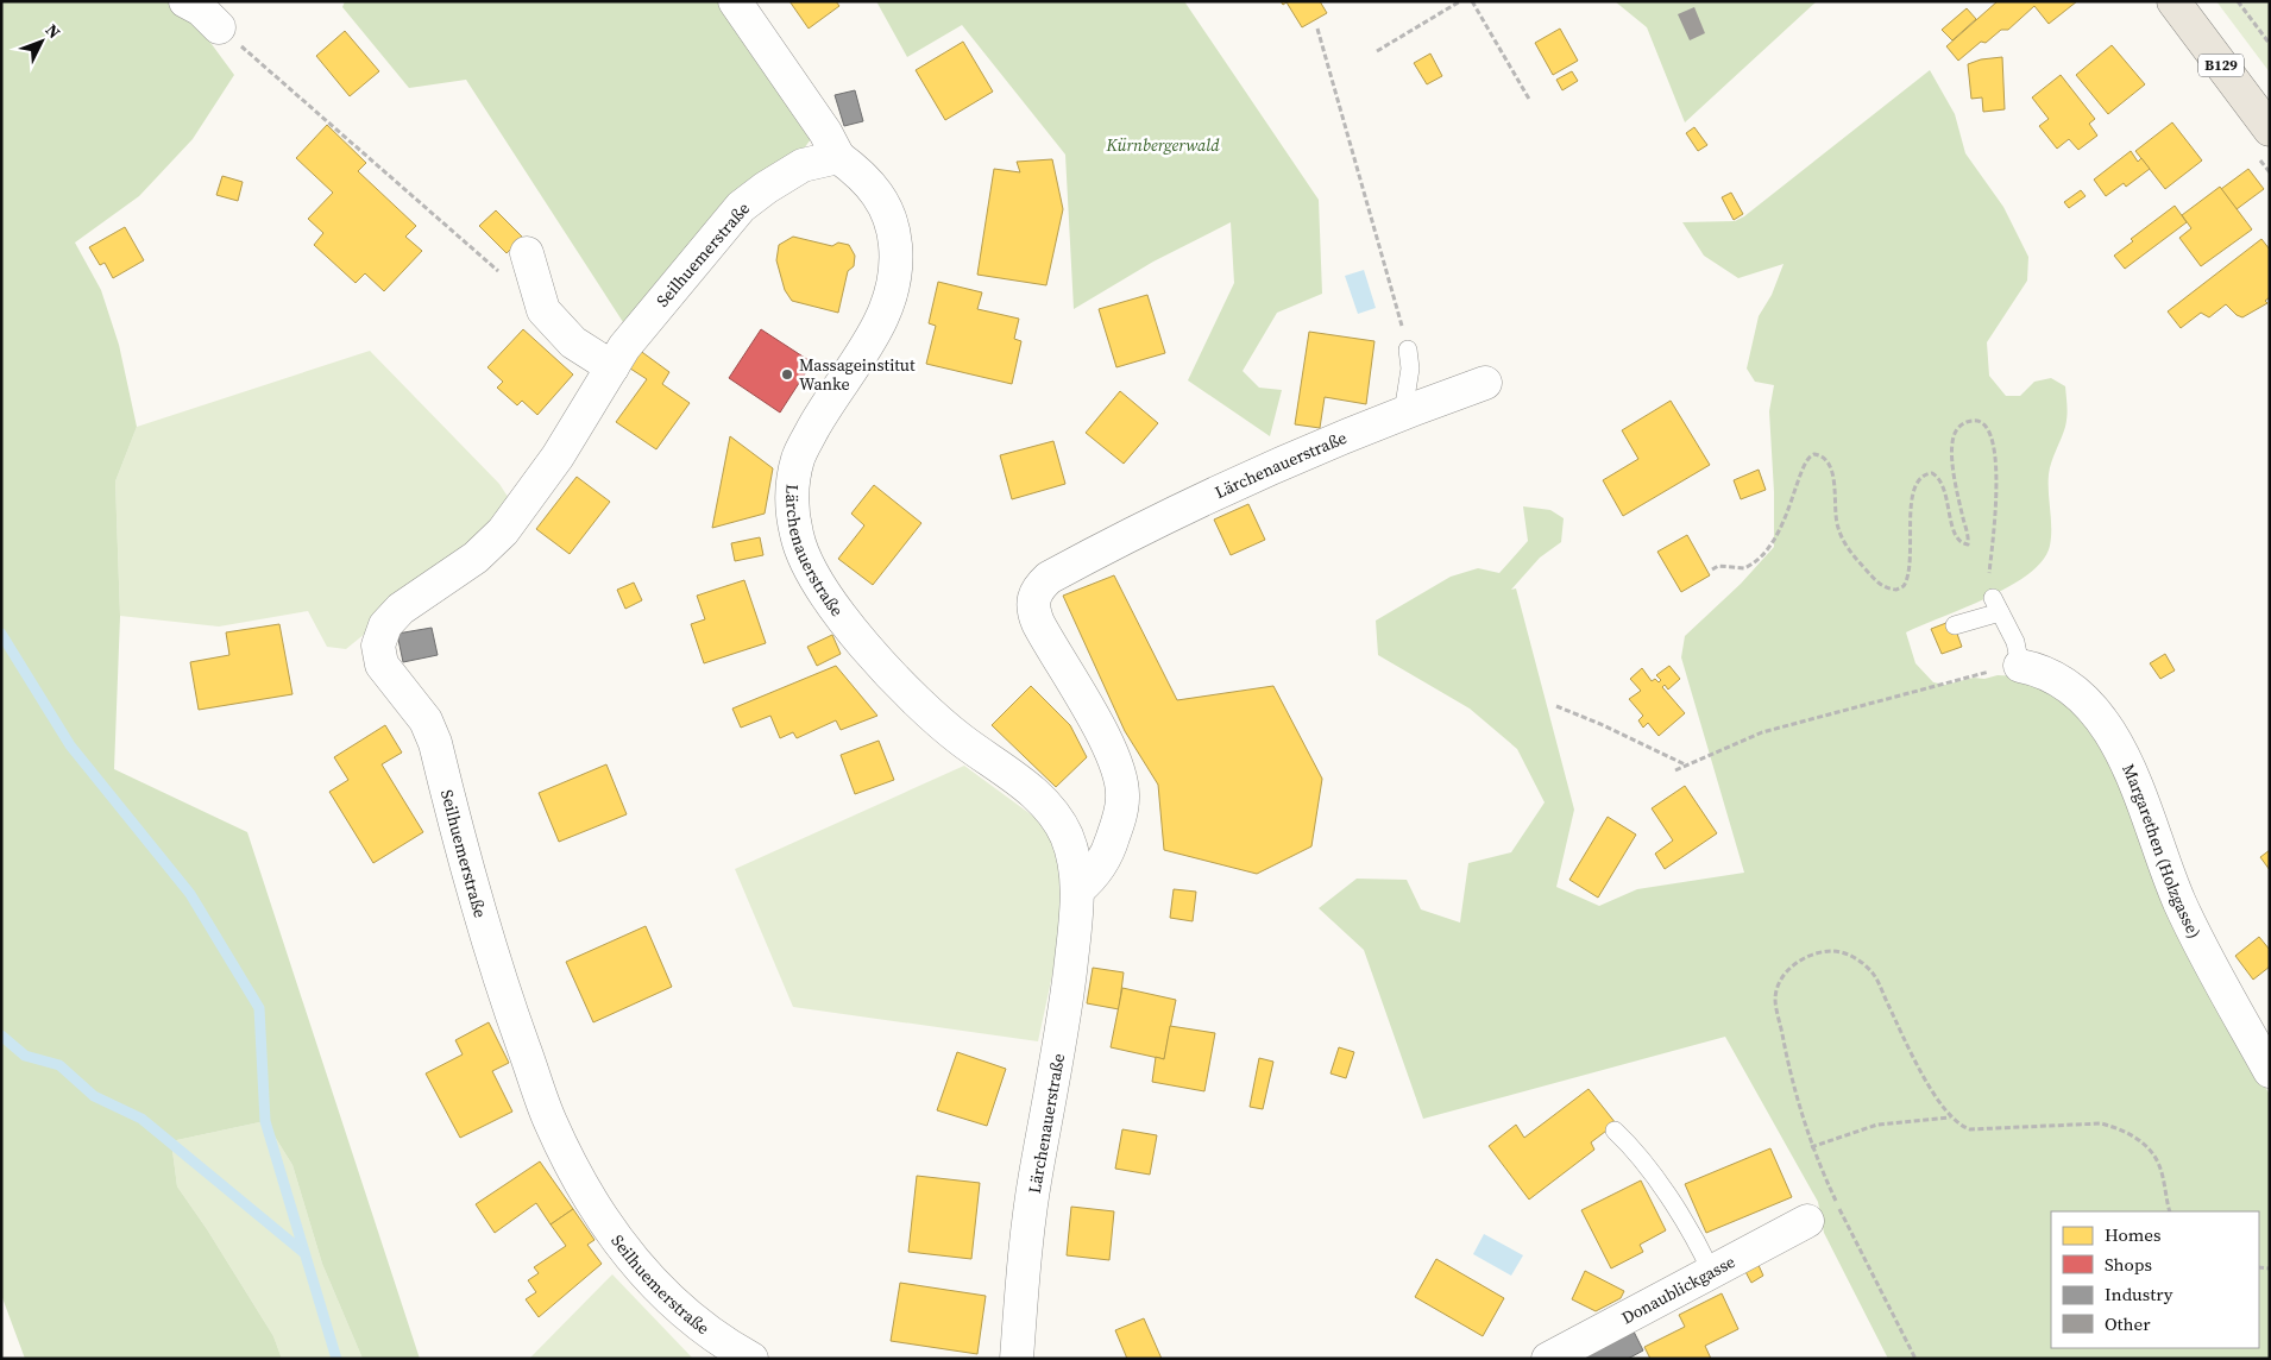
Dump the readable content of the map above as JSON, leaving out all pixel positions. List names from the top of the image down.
{
  "streets": {
    "main road": ["B129"],
    "street": [
      "Seilhuemerstraße",
      "Lärchenauerstraße",
      "Margarethen (Holzgasse)",
      "Donaublickgasse"
    ]
  },
  "crossings": [
    ["Seilhuemerstraße", "Lärchenauerstraße"]
  ],
  "parks": ["Kürnbergerwald"],
  "places": ["Massageinstitut Wanke"],
  "legend": [
    "Homes",
    "Shops",
    "Industry",
    "Other"
  ],
  "north": "top right"
}
